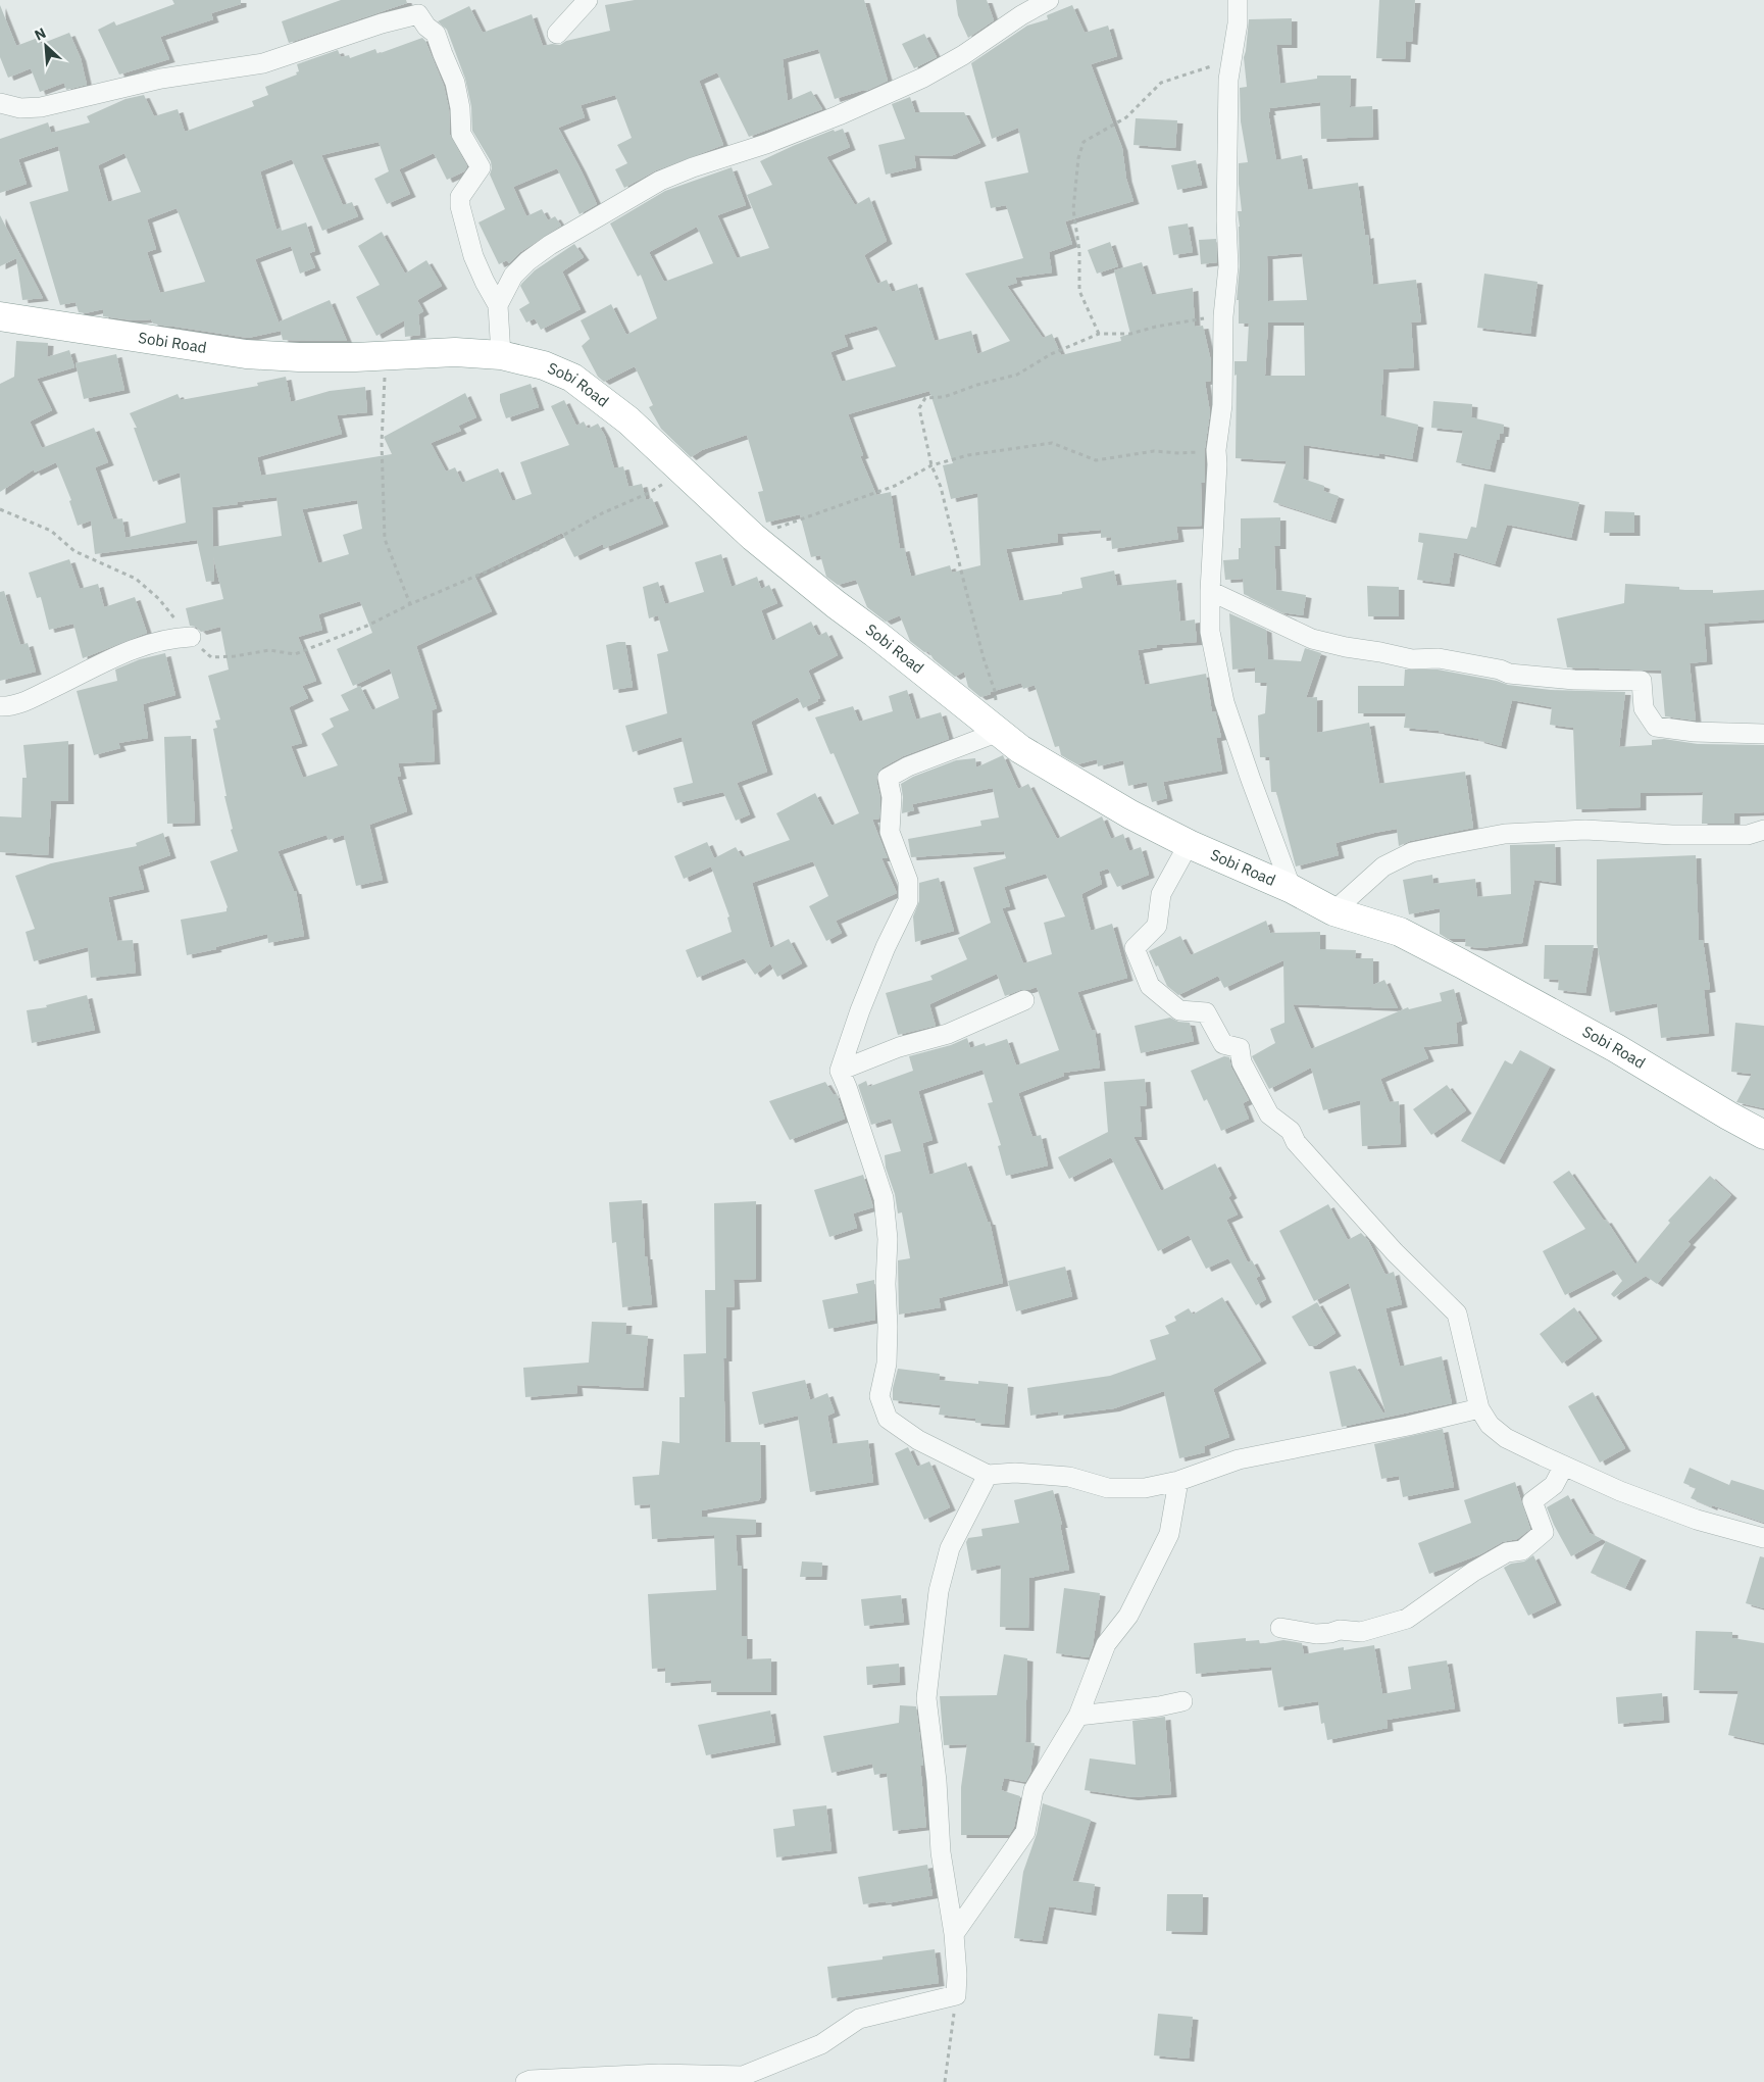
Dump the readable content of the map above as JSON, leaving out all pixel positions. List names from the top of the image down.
{
  "streets": {
    "highway": ["Sobi Road"]
  },
  "north": "top left"
}
